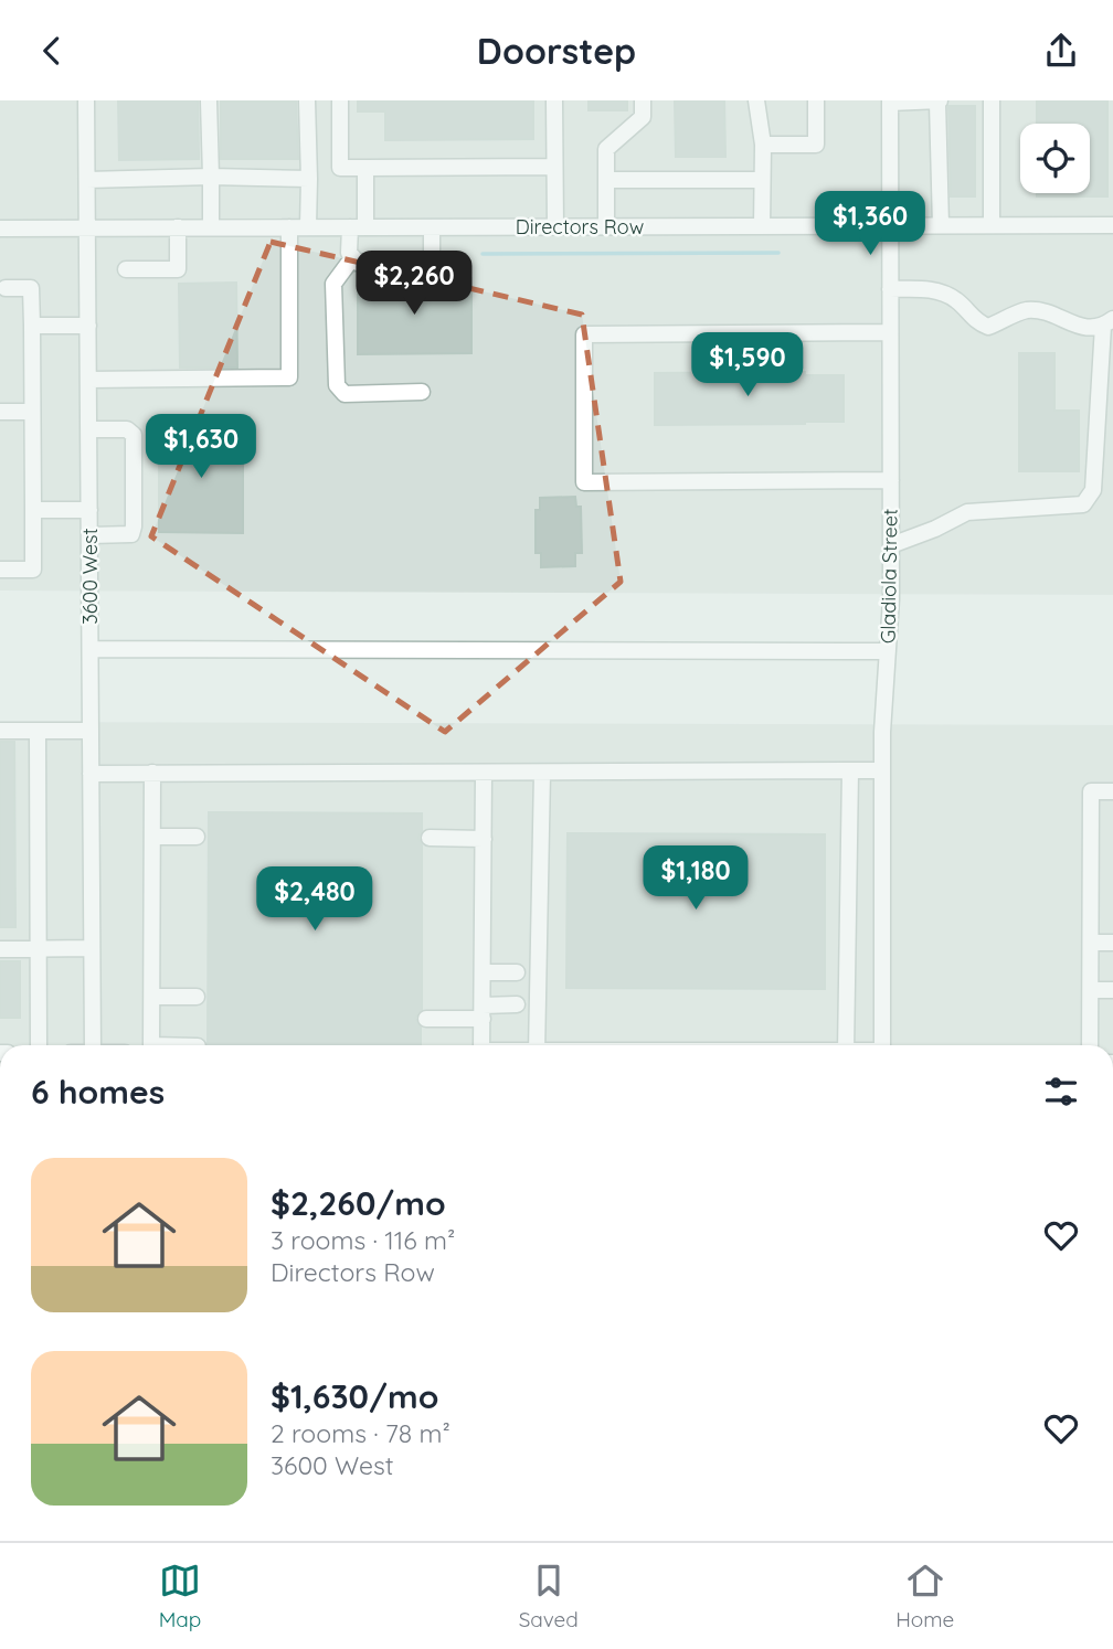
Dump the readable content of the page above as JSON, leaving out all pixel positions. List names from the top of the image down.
{
  "streets": {
    "street": ["Directors Row", "3600 West", "Gladiola Street"]
  },
  "crossings": [
    ["Directors Row", "3600 West"],
    ["Directors Row", "Gladiola Street"]
  ],
  "page": {
    "header": "Doorstep",
    "price": [
      "$1,360",
      "$2,260",
      "$1,590",
      "$1,630",
      "$1,180",
      "$2,480"
    ],
    "heading": "6 homes",
    "list": [
      {
        "name": "$2,260/mo",
        "note": "3 rooms · 116 m² · Directors Row"
      },
      {
        "name": "$1,630/mo",
        "note": "2 rooms · 78 m² · 3600 West"
      }
    ],
    "tabs": ["Map", "Saved", "Home"]
  }
}
